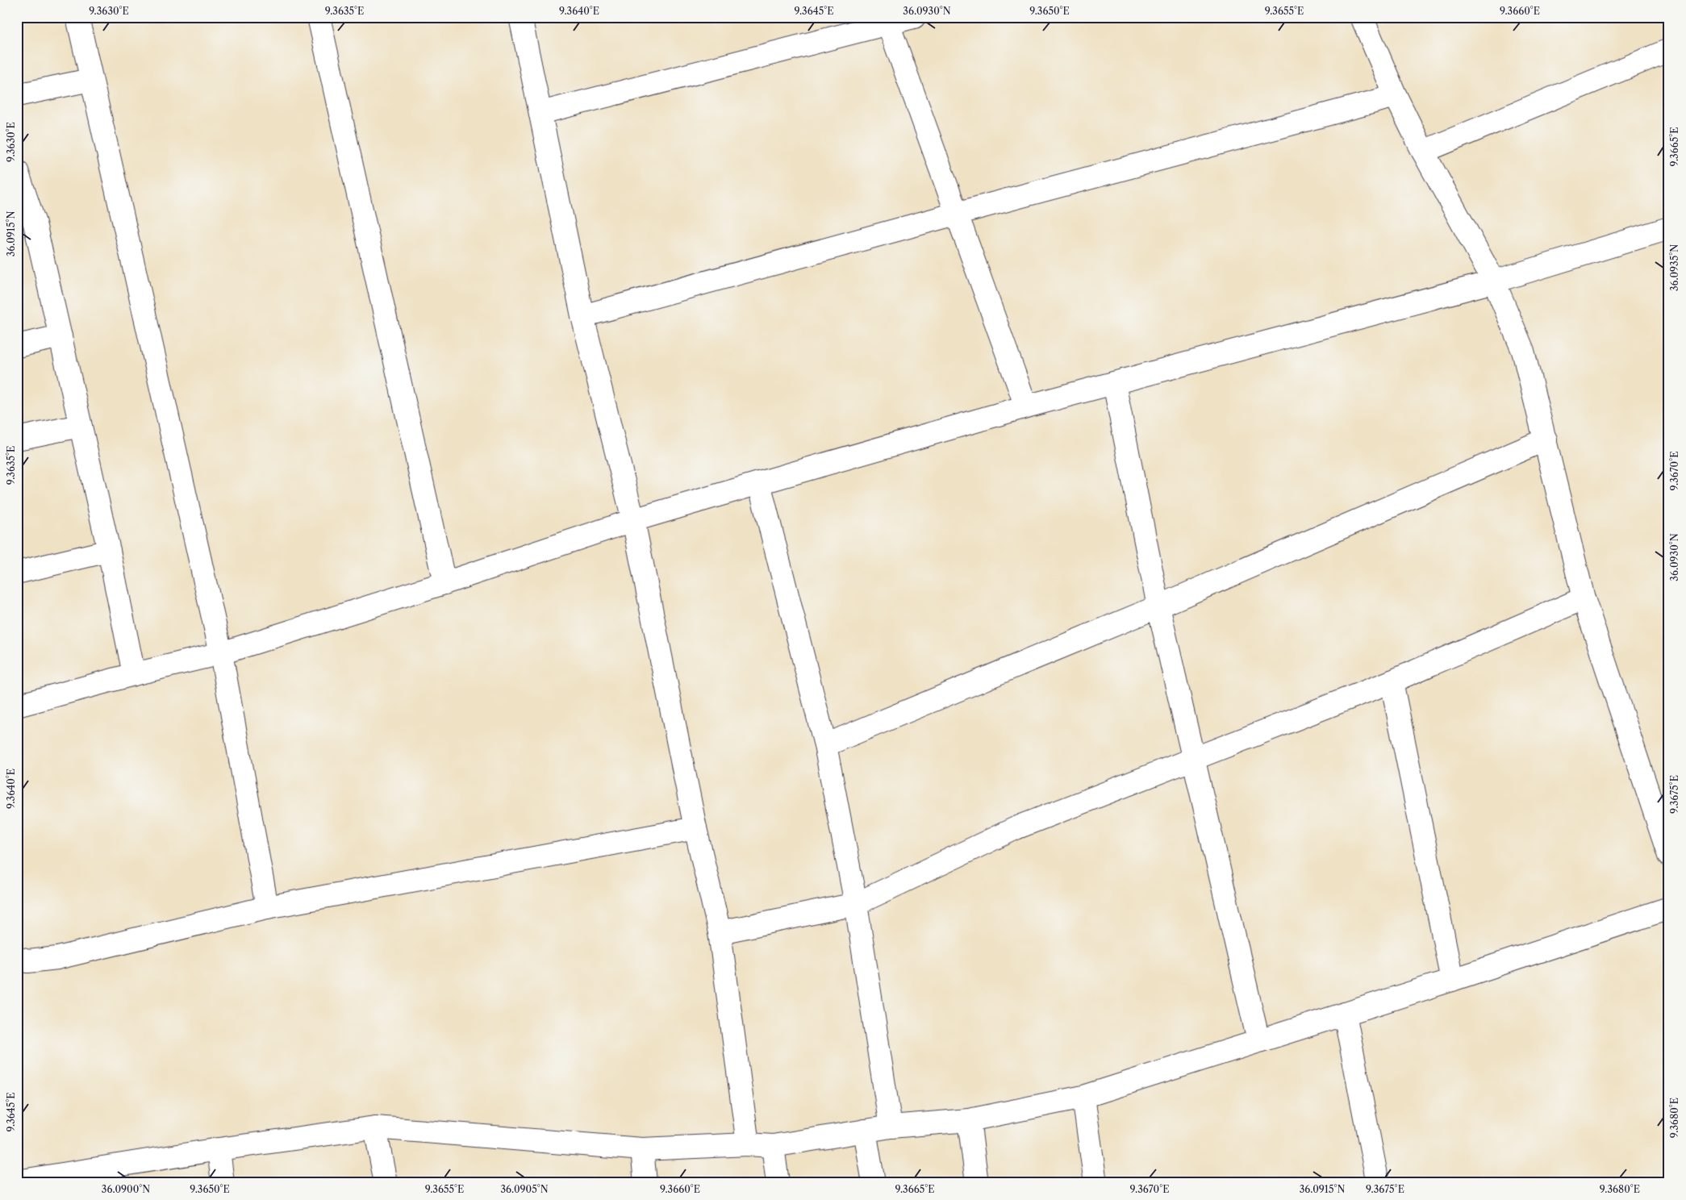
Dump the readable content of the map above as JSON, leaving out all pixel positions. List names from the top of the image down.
{
  "coordinates": [
    "9.3630°E",
    "9.3635°E",
    "9.3640°E",
    "9.3645°E",
    "36.0930°N",
    "9.3650°E",
    "9.3655°E",
    "9.3660°E",
    "9.3665°E",
    "36.0915°N",
    "36.0935°N",
    "9.3670°E",
    "9.3675°E",
    "9.3680°E",
    "36.0900°N",
    "36.0905°N"
  ]
}
